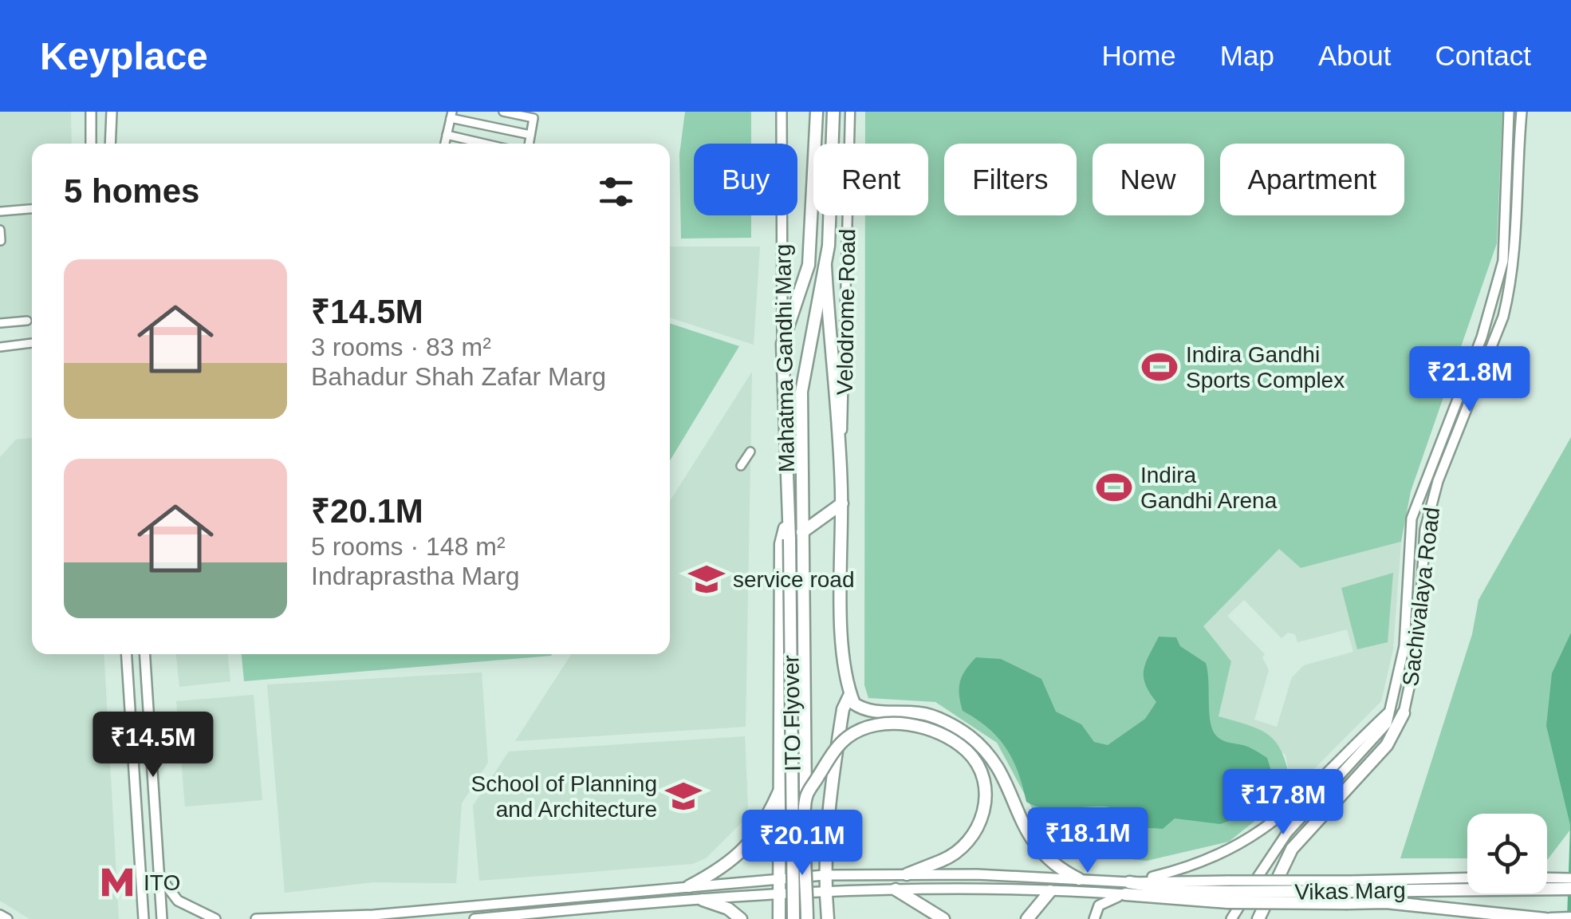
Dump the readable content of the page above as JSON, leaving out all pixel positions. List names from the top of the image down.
{
  "streets": {
    "main road": [
      "Mahatma Gandhi Marg",
      "Sachivalaya Road",
      "ITO Flyover",
      "Vikas Marg"
    ],
    "street": ["Velodrome Road"]
  },
  "crossings": [
    ["Mahatma Gandhi Marg", "ITO Flyover"]
  ],
  "places": {
    "sports": ["Indira Gandhi Sports Complex", "Indira Gandhi Arena"],
    "school or university": ["service road", "School of Planning and Architecture"],
    "metro station": ["ITO"]
  },
  "page": {
    "header": "Keyplace",
    "nav": [
      "Home",
      "Map",
      "About",
      "Contact"
    ],
    "chip": [
      "Buy",
      "Rent",
      "Filters",
      "New",
      "Apartment"
    ],
    "heading": "5 homes",
    "list": [
      {
        "name": "₹14.5M",
        "note": "3 rooms · 83 m² · Bahadur Shah Zafar Marg"
      },
      {
        "name": "₹20.1M",
        "note": "5 rooms · 148 m² · Indraprastha Marg"
      }
    ],
    "price": [
      "₹21.8M",
      "₹14.5M",
      "₹17.8M",
      "₹18.1M",
      "₹20.1M"
    ]
  }
}
